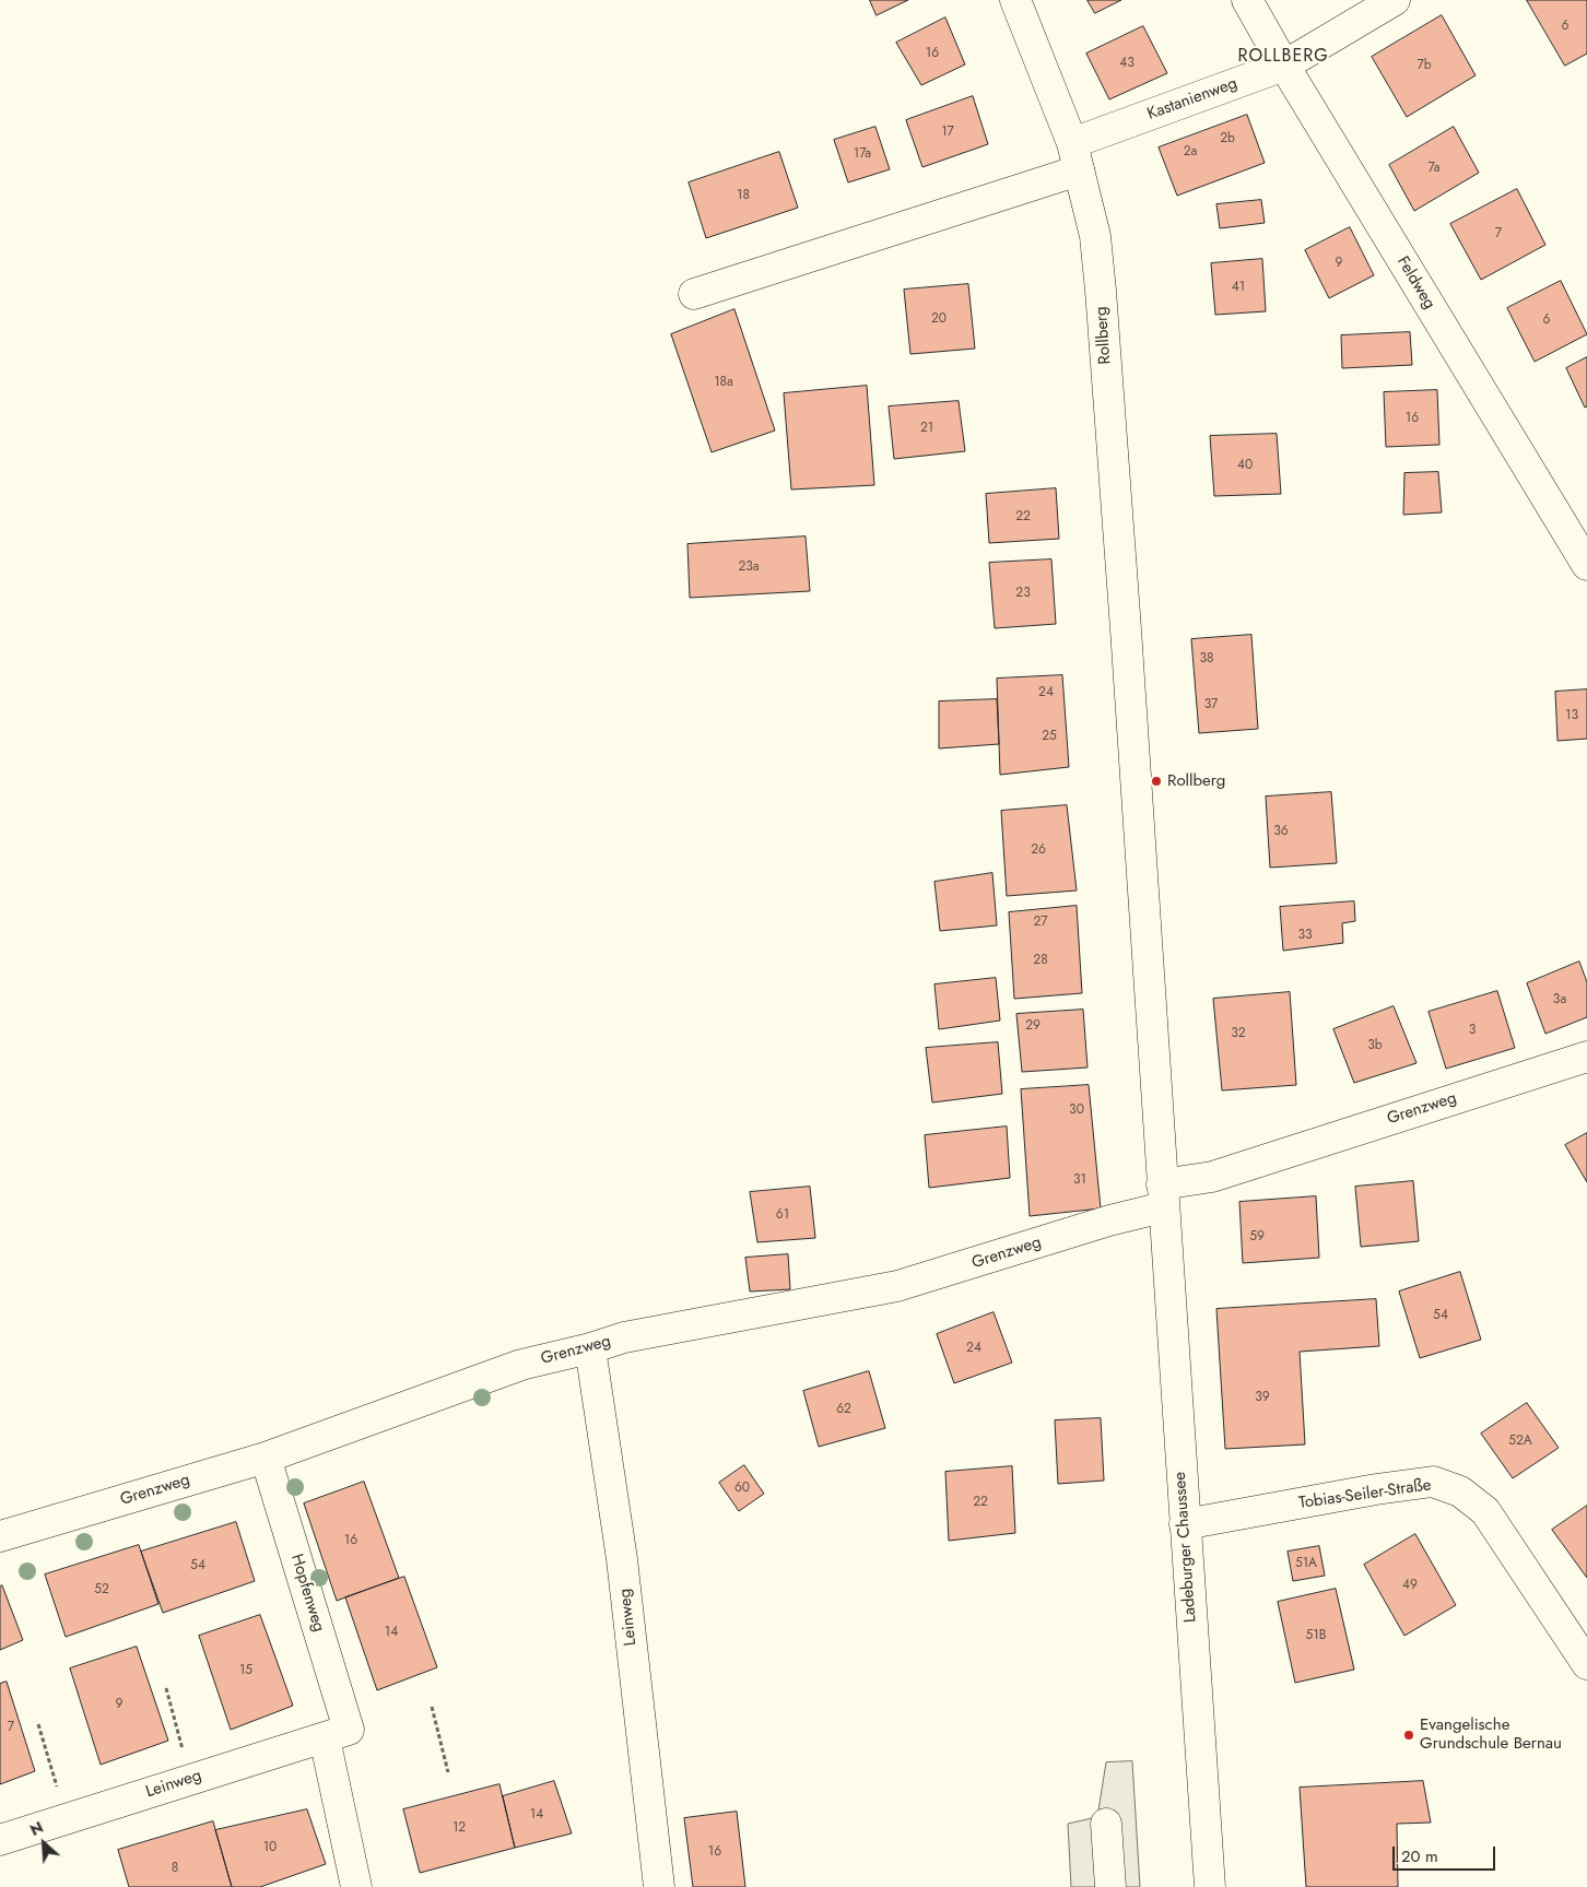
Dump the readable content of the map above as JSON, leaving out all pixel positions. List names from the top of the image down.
{
  "streets": {
    "street": [
      "Kastanienweg",
      "Feldweg",
      "Rollberg",
      "Grenzweg",
      "Tobias-Seiler-Straße",
      "Ladeburger Chaussee",
      "Hopfenweg",
      "Leinweg"
    ]
  },
  "crossings": [
    ["Kastanienweg", "Feldweg"],
    ["Kastanienweg", "Rollberg"],
    ["Rollberg", "Grenzweg"],
    ["Rollberg", "Ladeburger Chaussee"],
    ["Grenzweg", "Ladeburger Chaussee"],
    ["Grenzweg", "Hopfenweg"],
    ["Grenzweg", "Leinweg"],
    ["Tobias-Seiler-Straße", "Ladeburger Chaussee"],
    ["Hopfenweg", "Leinweg"]
  ],
  "districts": ["ROLLBERG"],
  "places": ["Rollberg", "Evangelische Grundschule Bernau"],
  "house_numbers": [
    "6",
    "16",
    "43",
    "7b",
    "17",
    "2b",
    "2a",
    "17a",
    "7a",
    "18",
    "7",
    "9",
    "41",
    "20",
    "6",
    "18a",
    "16",
    "21",
    "40",
    "22",
    "23a",
    "23",
    "38",
    "24",
    "37",
    "13",
    "25",
    "36",
    "26",
    "27",
    "33",
    "28",
    "3a",
    "29",
    "3",
    "32",
    "3b",
    "30",
    "31",
    "61",
    "59",
    "54",
    "24",
    "39",
    "62",
    "52A",
    "60",
    "22",
    "16",
    "51A",
    "54",
    "49",
    "52",
    "14",
    "51B",
    "15",
    "9",
    "7",
    "14",
    "12",
    "10",
    "16",
    "8"
  ],
  "scale_bar": "20 m",
  "north": "top left"
}
